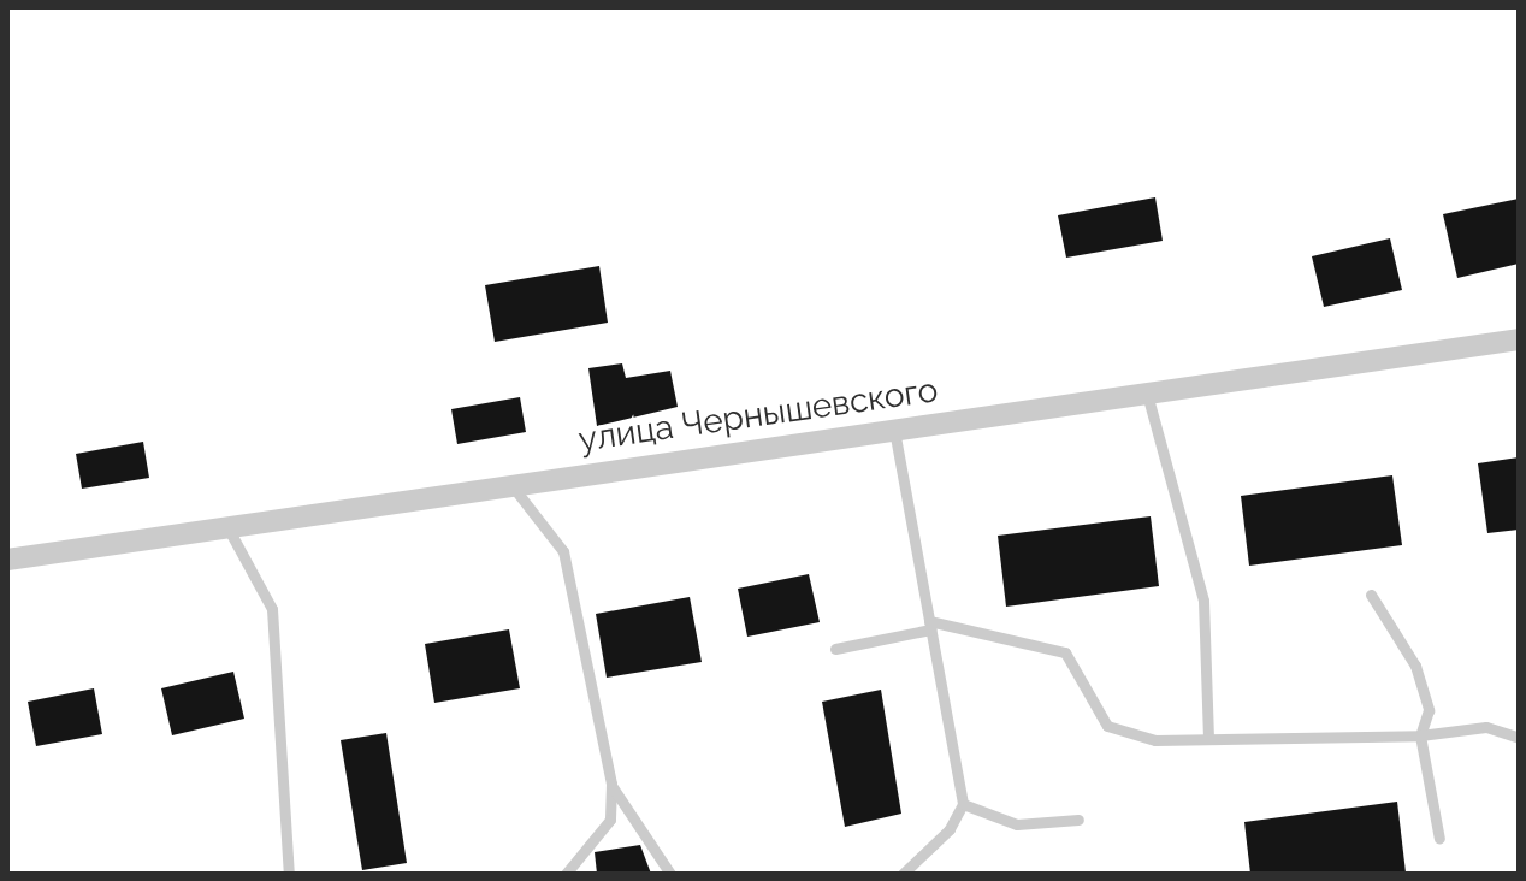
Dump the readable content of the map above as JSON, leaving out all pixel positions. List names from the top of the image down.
{
  "streets": {
    "street": ["улица Чернышевского"]
  }
}
